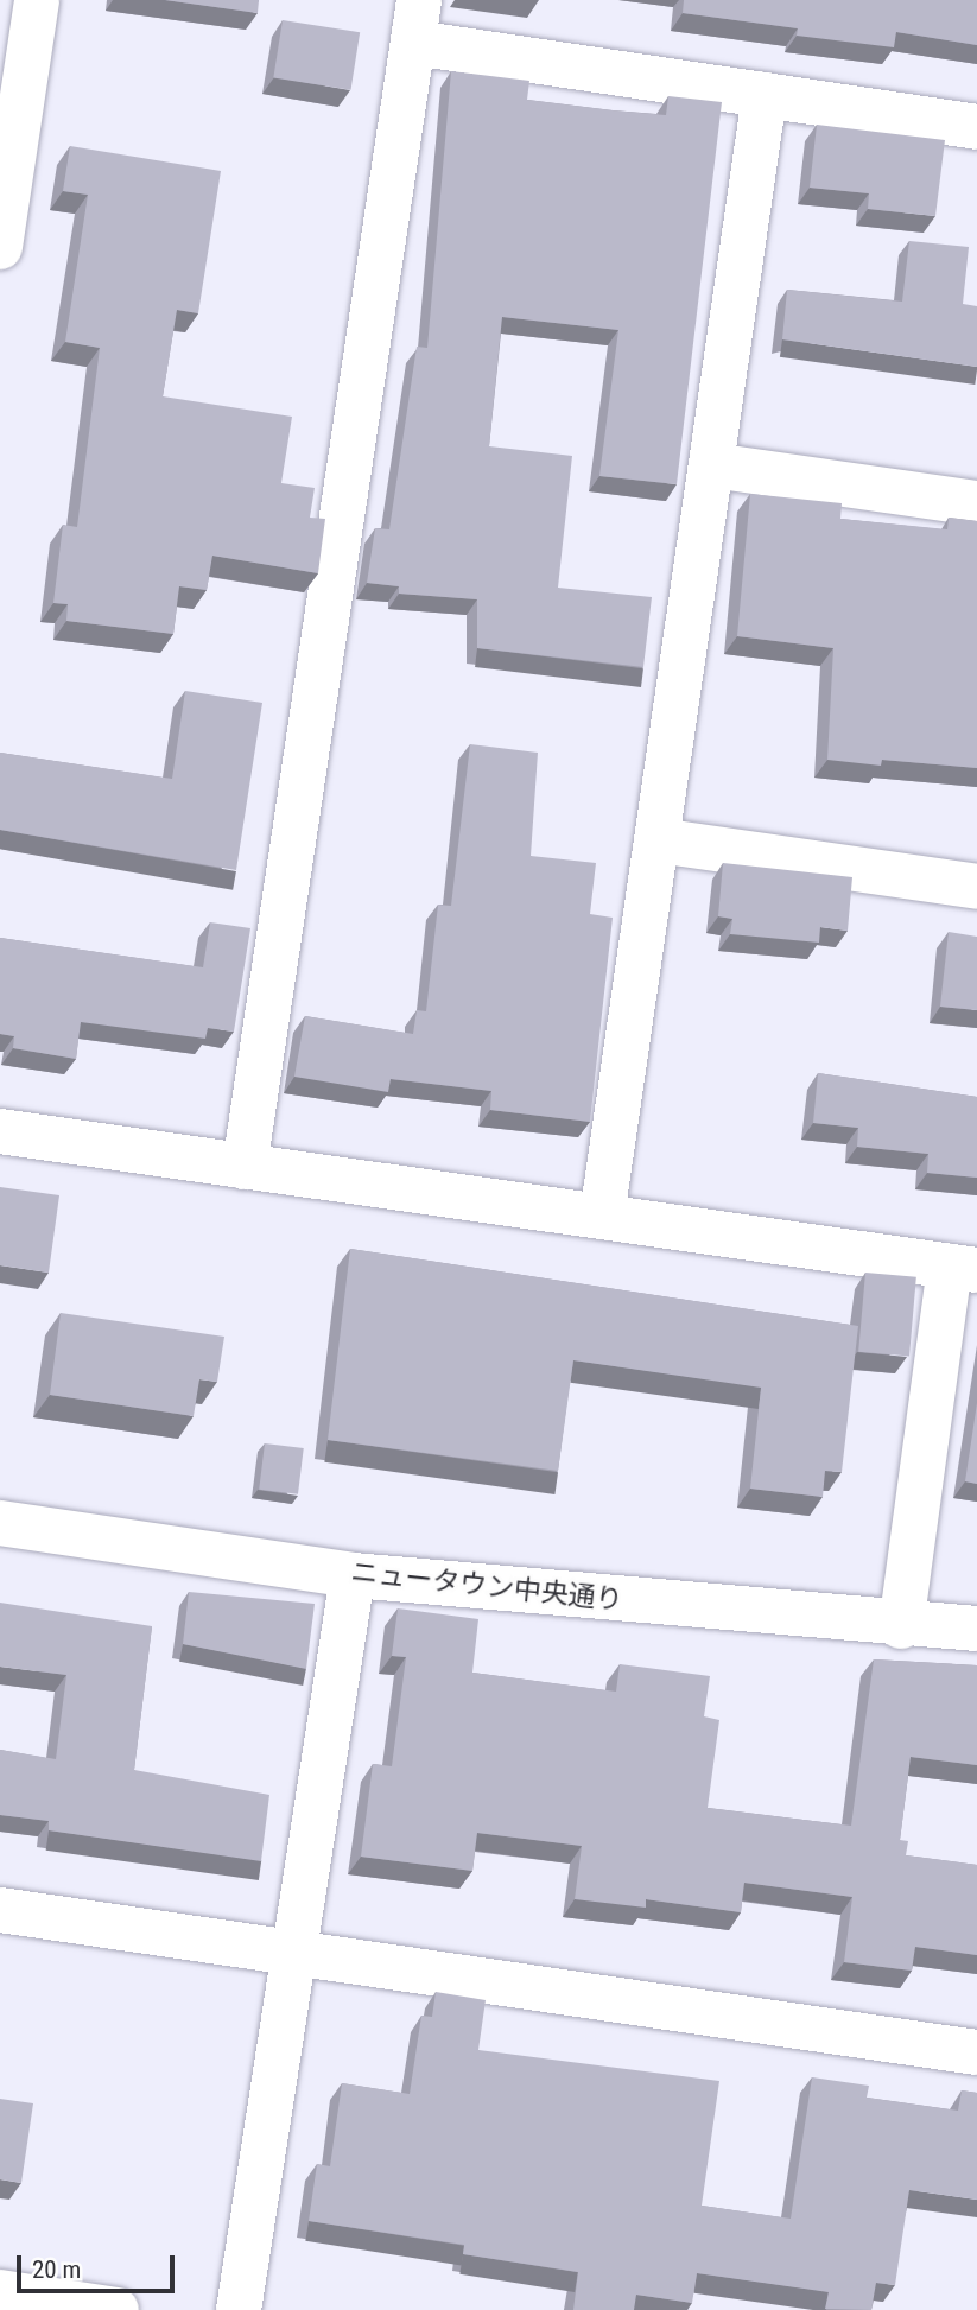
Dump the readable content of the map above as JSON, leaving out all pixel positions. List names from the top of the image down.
{
  "streets": {
    "street": ["ニュータウン中央通り"]
  },
  "scale_bar": "20 m"
}
